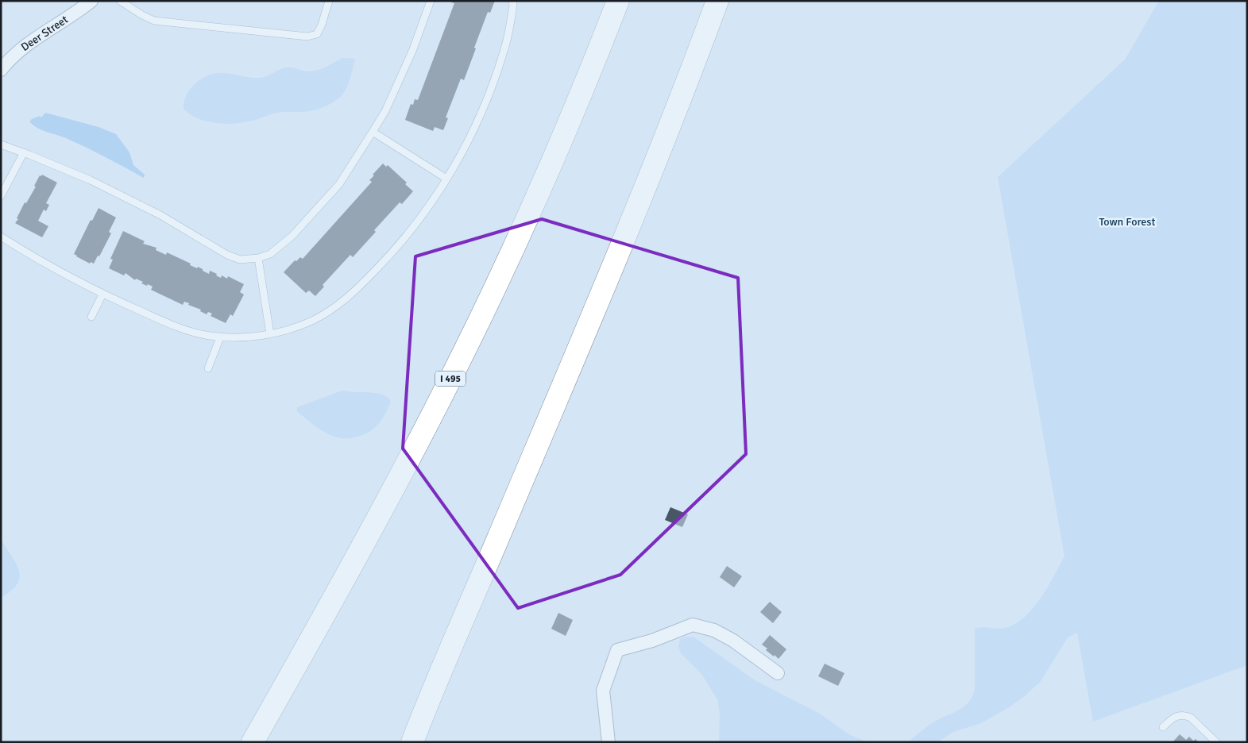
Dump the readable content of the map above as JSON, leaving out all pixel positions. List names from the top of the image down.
{
  "streets": {
    "highway": ["I 495"],
    "street": ["Deer Street"]
  },
  "parks": ["Town Forest"]
}
